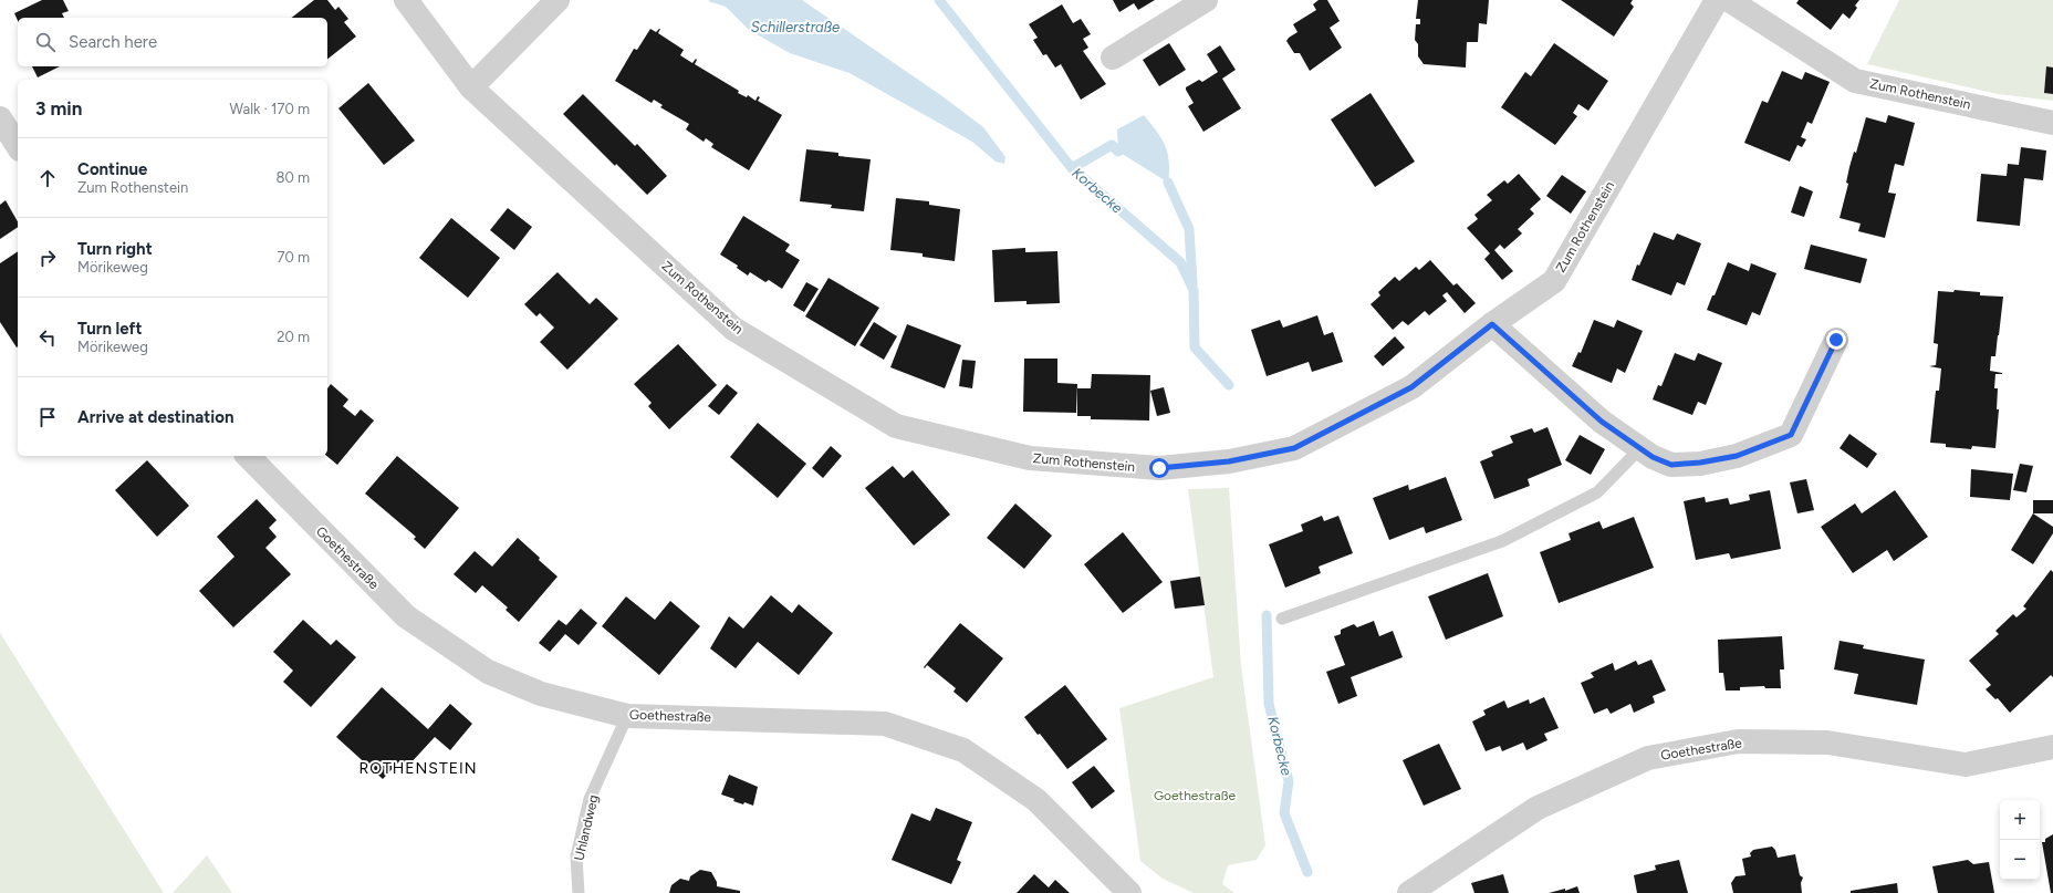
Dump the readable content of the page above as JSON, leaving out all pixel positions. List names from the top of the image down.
{
  "streets": {
    "street": ["Zum Rothenstein", "Goethestraße"],
    "lane": ["Uhlandweg"]
  },
  "crossings": [
    ["Goethestraße", "Uhlandweg"]
  ],
  "districts": ["ROTHENSTEIN"],
  "water": ["Schillerstraße", "Korbecke"],
  "parks": ["Goethestraße"],
  "page": {
    "search": "Search here",
    "heading": ["3 min", "Walk · 170 m"],
    "list": [
      ["Continue", "Zum Rothenstein", "80 m"],
      ["Turn right", "Mörikeweg", "70 m"],
      ["Turn left", "Mörikeweg", "20 m"],
      "Arrive at destination"
    ],
    "map_buttons": ["+", "−"]
  }
}
